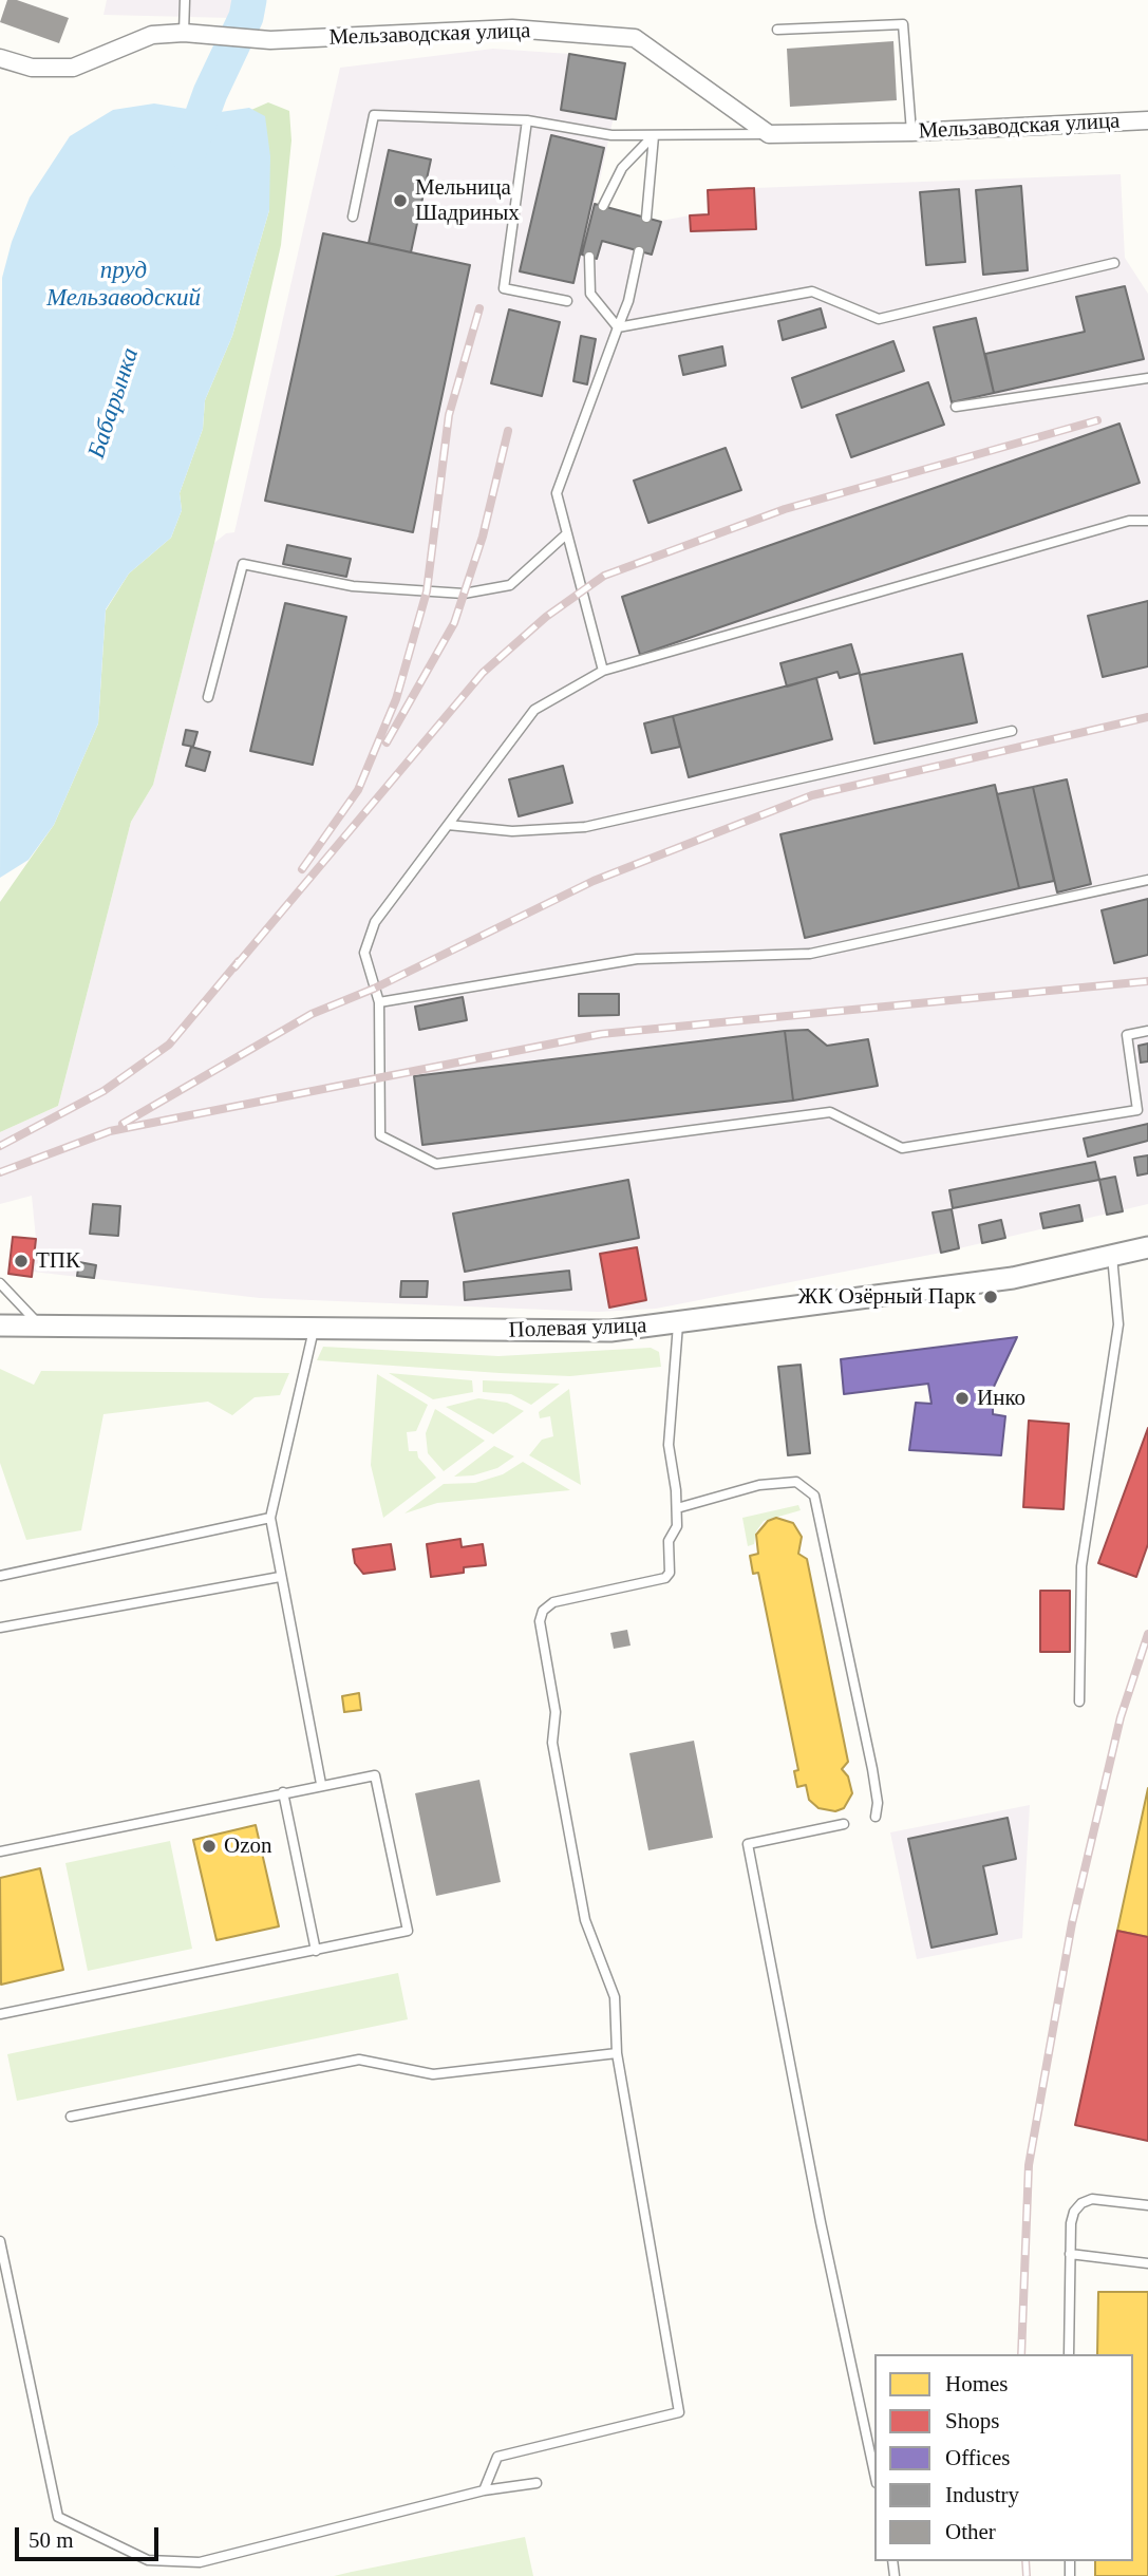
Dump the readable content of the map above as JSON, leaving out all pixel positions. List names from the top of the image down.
{
  "streets": {
    "street": ["Мельзаводская улица", "Полевая улица"]
  },
  "water": ["пруд Мельзаводский", "Бабарынка"],
  "places": [
    "Мельница Шадриных",
    "ТПК",
    "ЖК Озёрный Парк",
    "Инко",
    "Ozon"
  ],
  "legend": [
    "Homes",
    "Shops",
    "Offices",
    "Industry",
    "Other"
  ],
  "scale_bar": "50 m"
}
